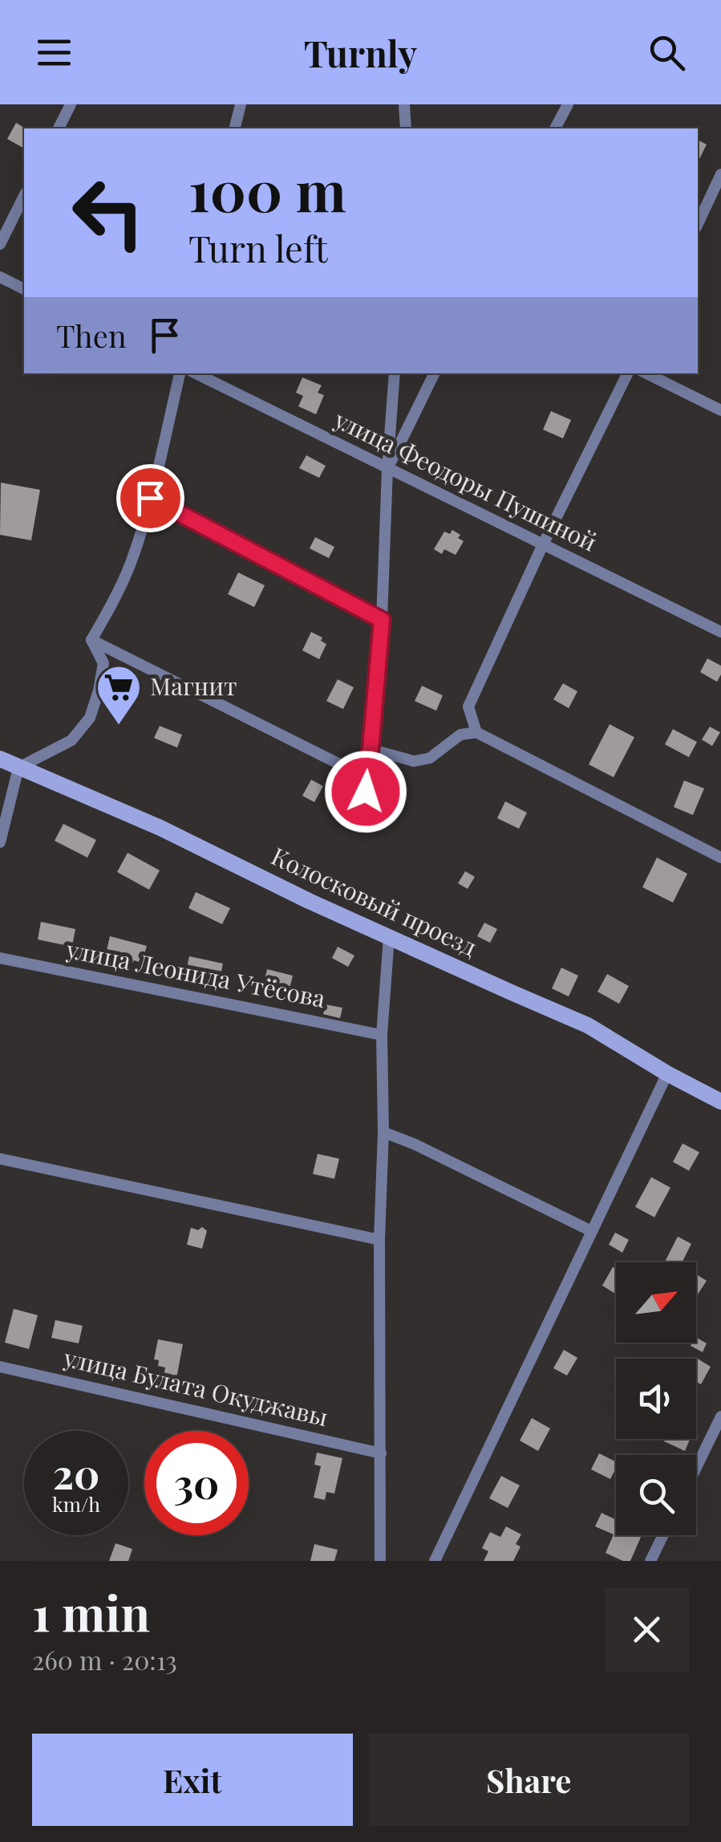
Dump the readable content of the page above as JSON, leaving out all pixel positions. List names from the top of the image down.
{
  "streets": {
    "street": [
      "улица Феодоры Пушиной",
      "Колосковый проезд",
      "улица Леонида Утёсова",
      "улица Булата Окуджавы"
    ]
  },
  "places": {
    "supermarket": ["Магнит"]
  },
  "north": "top right",
  "page": {
    "header": "Turnly",
    "turn": ["100 m", "Turn left"],
    "then": "Then",
    "speed": "20 km/h",
    "limit": "30",
    "heading": ["1 min", "260 m · 20:13"],
    "buttons": ["Exit", "Share"]
  }
}
